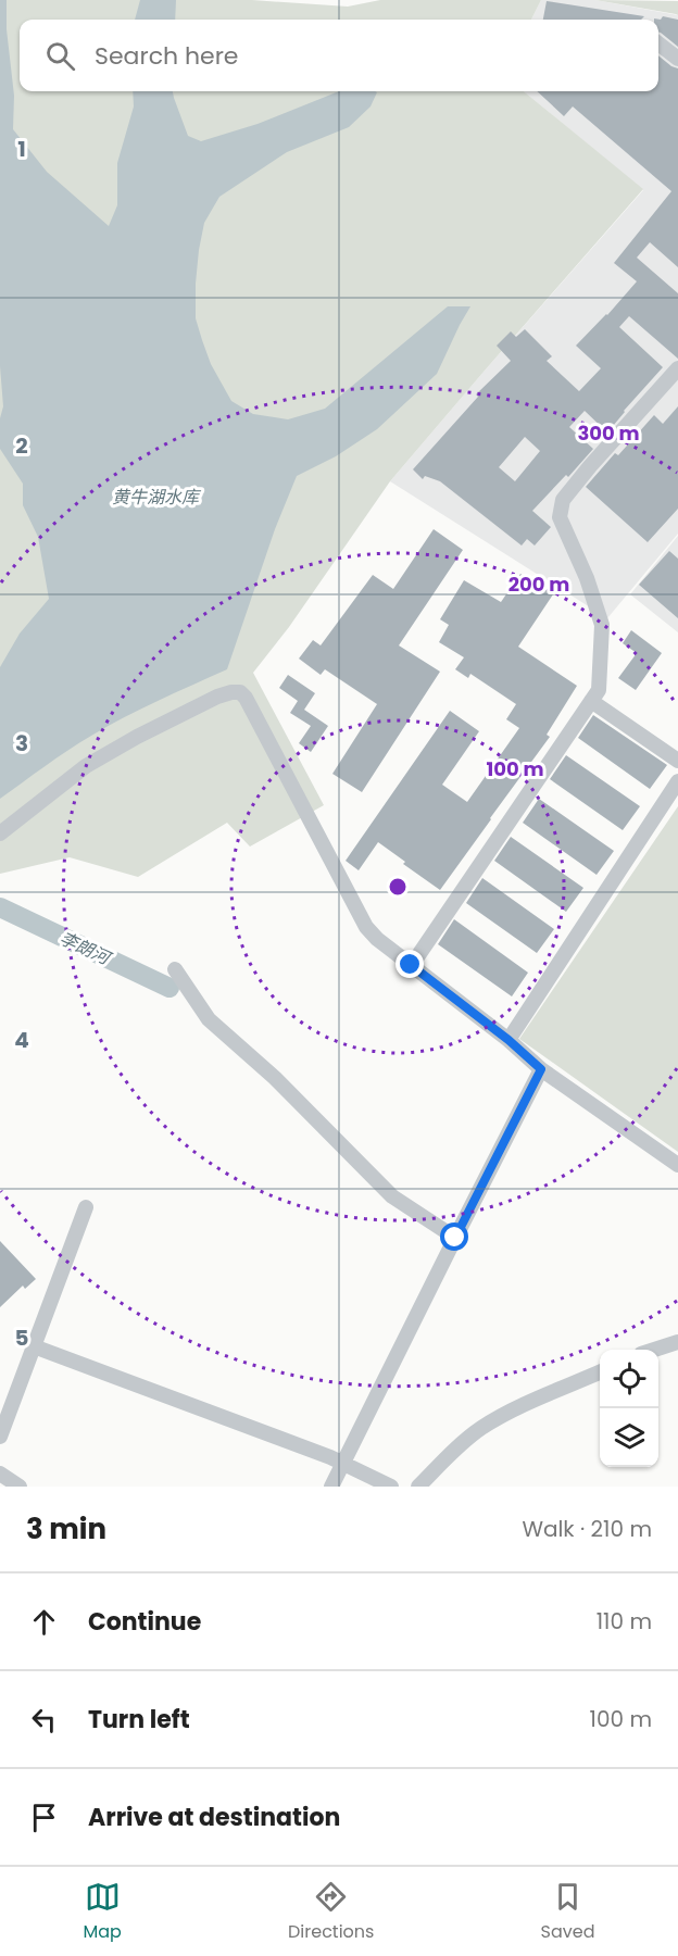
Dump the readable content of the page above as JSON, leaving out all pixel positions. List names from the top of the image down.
{
  "water": ["黄牛湖水库", "李朗河"],
  "page": {
    "search": "Search here",
    "heading": ["3 min", "Walk · 210 m"],
    "list": [
      ["Continue", "110 m"],
      ["Turn left", "100 m"],
      "Arrive at destination"
    ],
    "nav": ["Map", "Directions", "Saved"]
  },
  "grid": {
    "rows": [
      "1",
      "2",
      "3",
      "4",
      "5"
    ]
  },
  "rings": ["300 m", "200 m", "100 m"]
}
